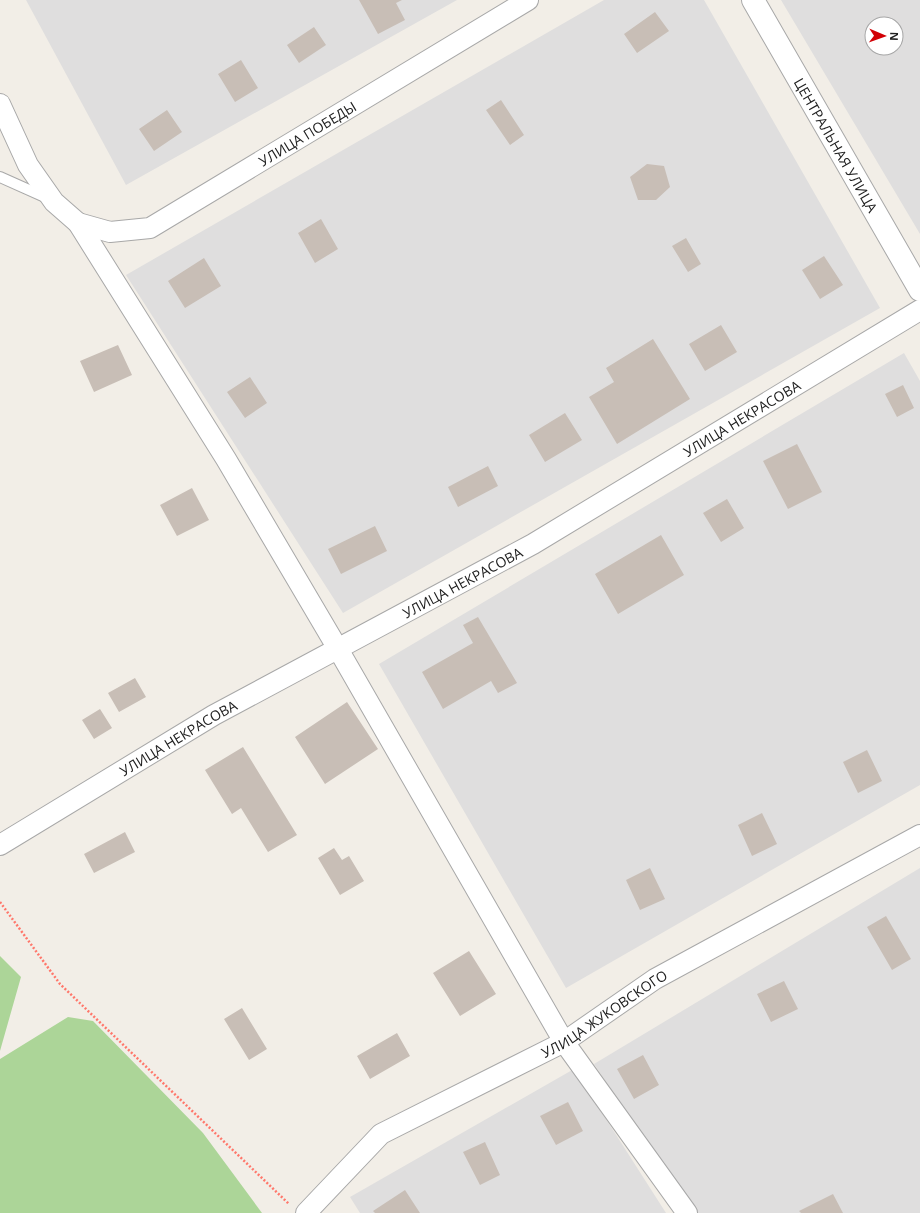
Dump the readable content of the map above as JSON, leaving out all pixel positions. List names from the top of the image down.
{
  "streets": {
    "street": [
      "УЛИЦА ПОБЕДЫ",
      "ЦЕНТРАЛЬНАЯ УЛИЦА",
      "УЛИЦА НЕКРАСОВА",
      "УЛИЦА ЖУКОВСКОГО"
    ]
  },
  "north": "right"
}
